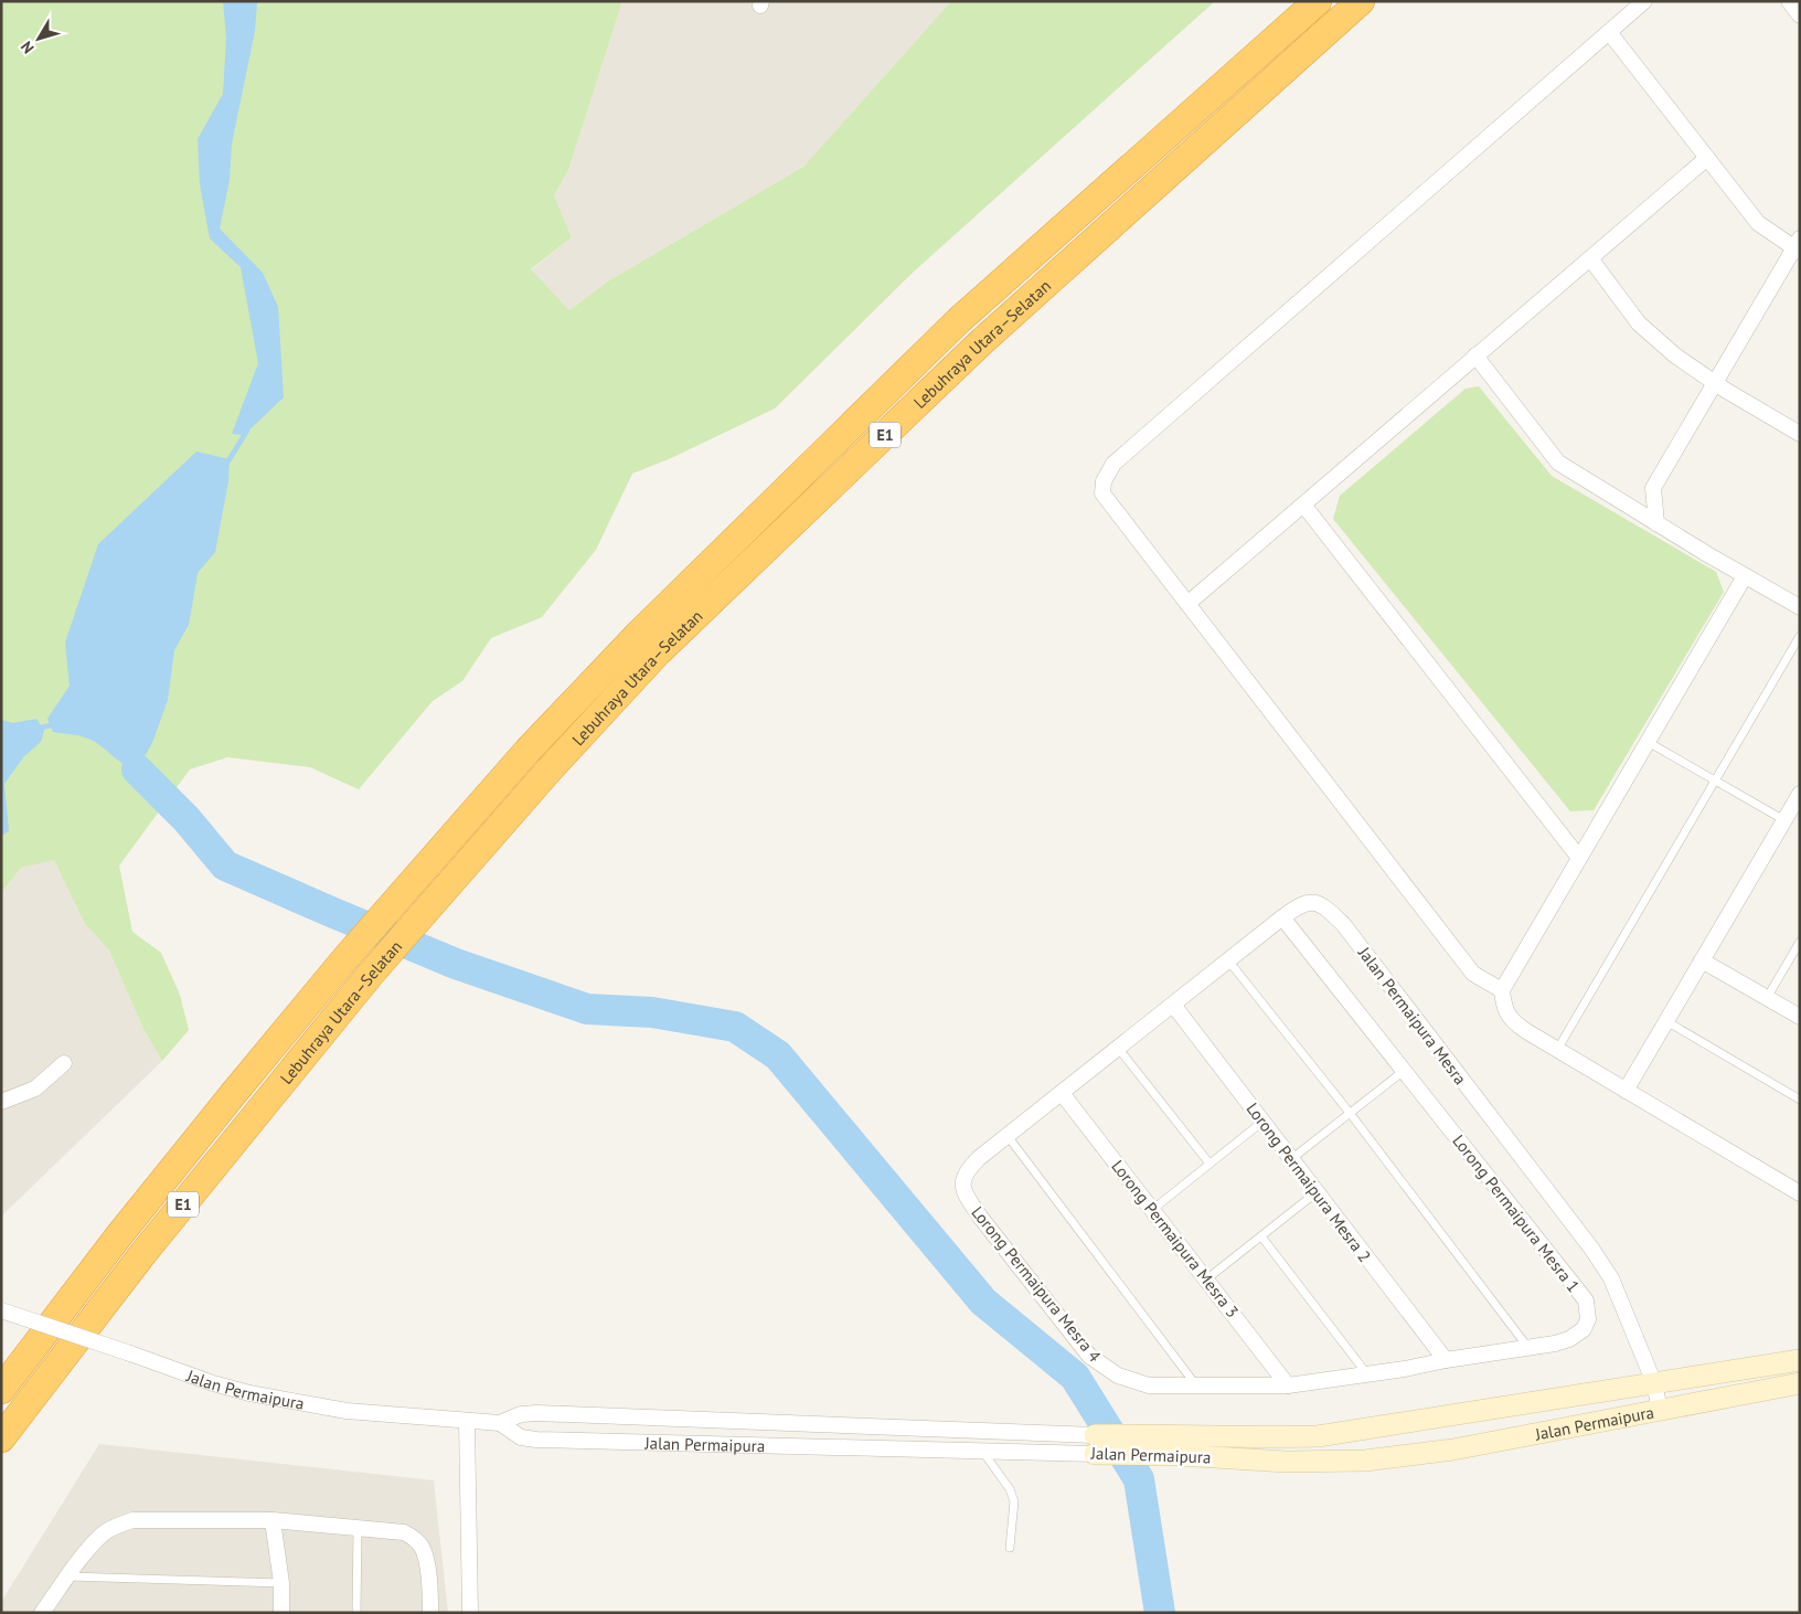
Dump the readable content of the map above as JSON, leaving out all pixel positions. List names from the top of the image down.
{
  "streets": {
    "highway": ["Lebuhraya Utara–Selatan", "E1"],
    "main road": ["Jalan Permaipura"],
    "street": [
      "Jalan Permaipura Mesra",
      "Lorong Permaipura Mesra 2",
      "Lorong Permaipura Mesra 1",
      "Lorong Permaipura Mesra 3",
      "Lorong Permaipura Mesra 4"
    ]
  },
  "crossings": [
    ["Jalan Permaipura Mesra", "Lorong Permaipura Mesra 2"],
    ["Jalan Permaipura Mesra", "Lorong Permaipura Mesra 1"],
    ["Jalan Permaipura Mesra", "Lorong Permaipura Mesra 3"],
    ["Jalan Permaipura Mesra", "Lorong Permaipura Mesra 4"],
    ["Jalan Permaipura Mesra", "Jalan Permaipura"],
    ["Lorong Permaipura Mesra 2", "Lorong Permaipura Mesra 1"],
    ["Lorong Permaipura Mesra 1", "Lorong Permaipura Mesra 3"],
    ["Lorong Permaipura Mesra 1", "Lorong Permaipura Mesra 4"],
    ["Lorong Permaipura Mesra 3", "Lorong Permaipura Mesra 4"]
  ],
  "north": "bottom left"
}
